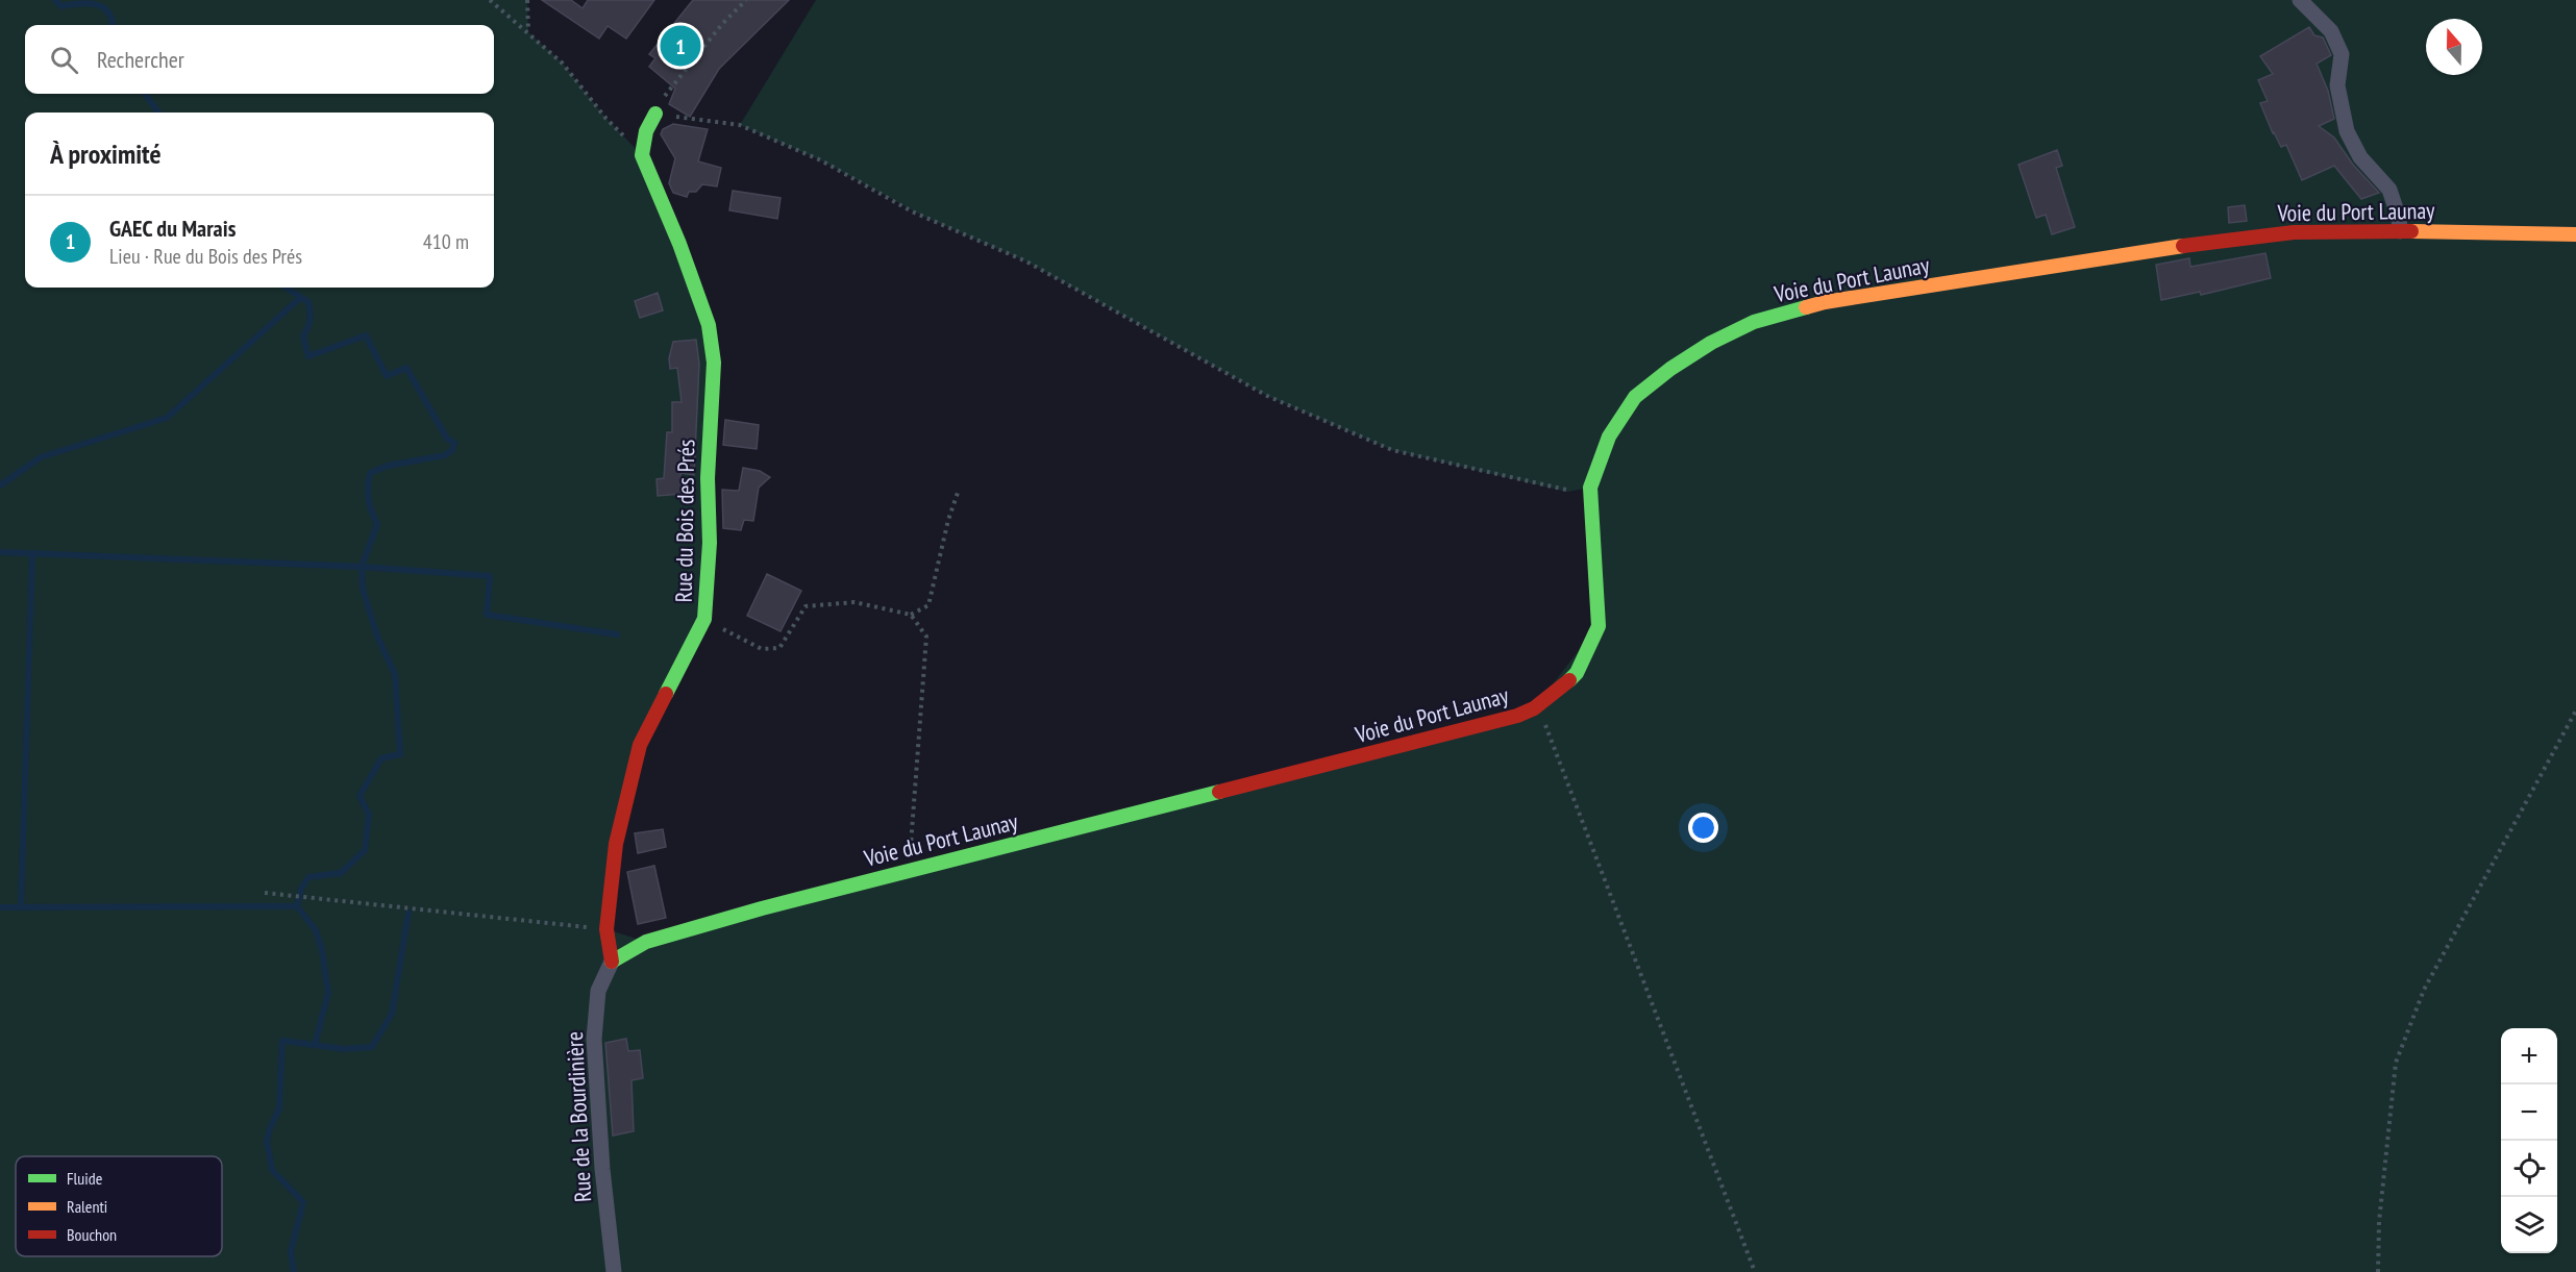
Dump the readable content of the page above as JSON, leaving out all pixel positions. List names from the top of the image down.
{
  "streets": {
    "street": ["Voie du Port Launay", "Rue du Bois des Prés", "Rue de la Bourdinière"]
  },
  "crossings": [
    ["Voie du Port Launay", "Rue du Bois des Prés"],
    ["Voie du Port Launay", "Rue de la Bourdinière"],
    ["Rue du Bois des Prés", "Rue de la Bourdinière"]
  ],
  "legend": ["Fluide", "Ralenti", "Bouchon"],
  "north": "top",
  "page": {
    "pins": "1",
    "search": "Rechercher",
    "heading": "À proximité",
    "list": [
      {
        "mark": "1",
        "name": "GAEC du Marais",
        "note": "Lieu · Rue du Bois des Prés",
        "value": "410 m"
      }
    ],
    "map_buttons": ["+", "−"]
  }
}
